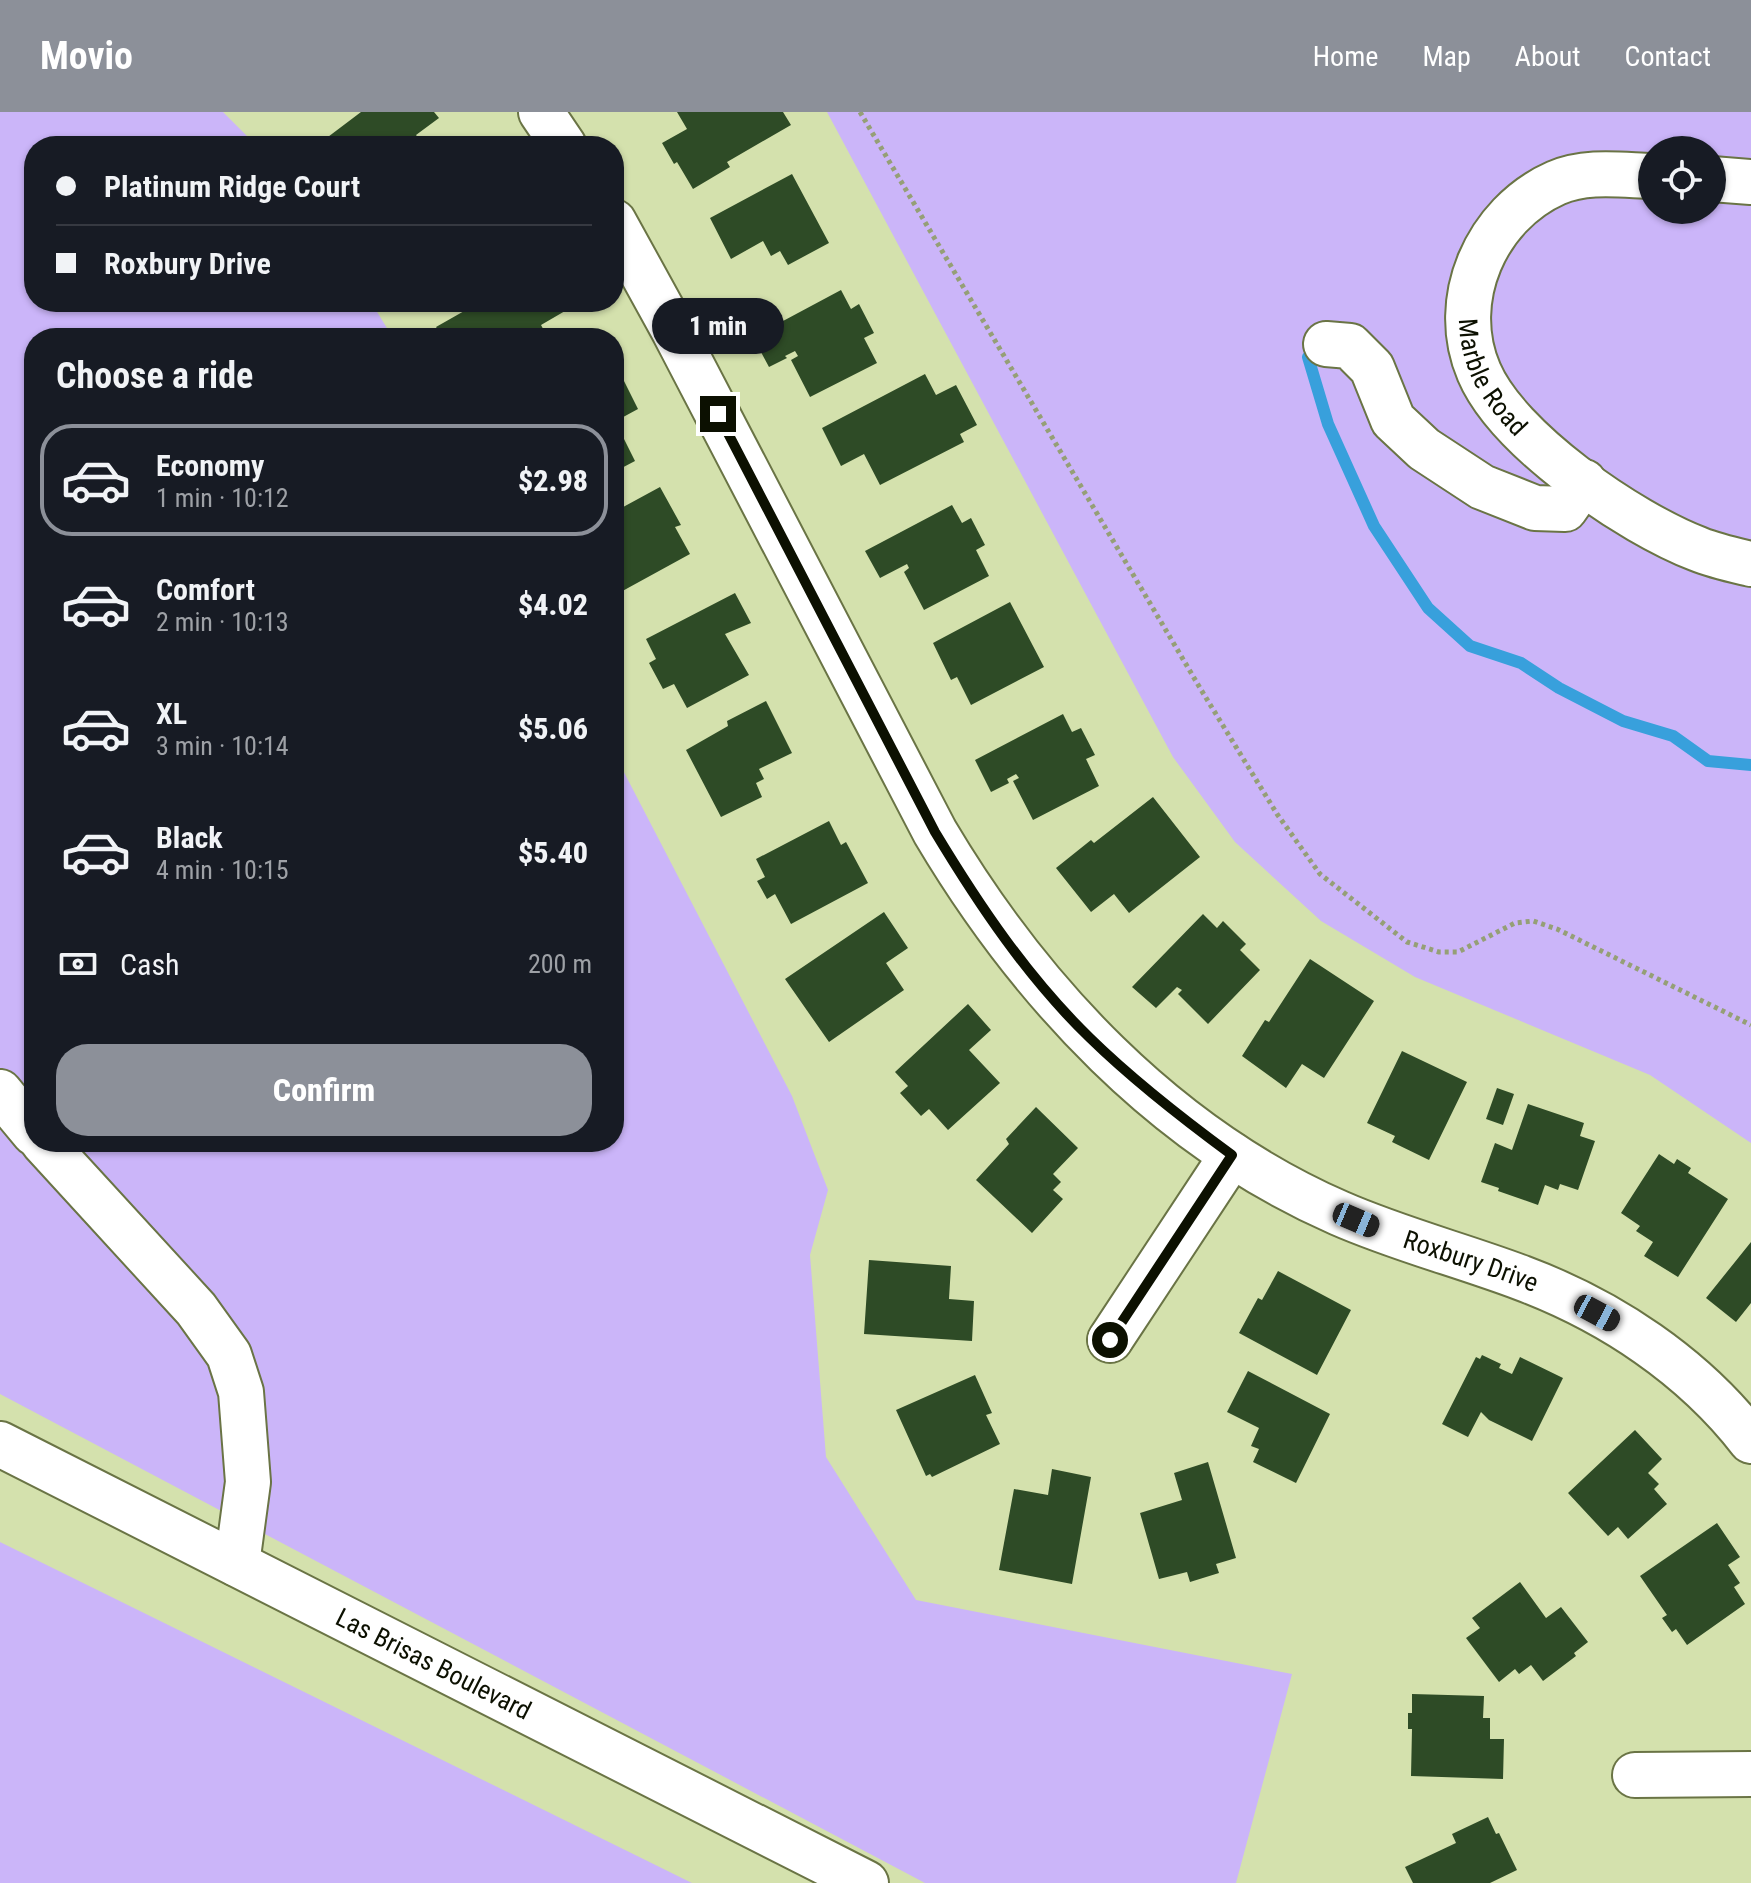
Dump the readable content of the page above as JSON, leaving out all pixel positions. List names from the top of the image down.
{
  "streets": {
    "street": ["Marble Road", "Roxbury Drive", "Las Brisas Boulevard"]
  },
  "page": {
    "header": "Movio",
    "nav": [
      "Home",
      "Map",
      "About",
      "Contact"
    ],
    "banner": ["Platinum Ridge Court", "Roxbury Drive"],
    "bubble": "1 min",
    "heading": "Choose a ride",
    "list": [
      {
        "name": "Economy",
        "note": "1 min · 10:12",
        "value": "$2.98"
      },
      {
        "name": "Comfort",
        "note": "2 min · 10:13",
        "value": "$4.02"
      },
      {
        "name": "XL",
        "note": "3 min · 10:14",
        "value": "$5.06"
      },
      {
        "name": "Black",
        "note": "4 min · 10:15",
        "value": "$5.40"
      }
    ],
    "pay": ["Cash", "200 m"],
    "buttons": "Confirm"
  }
}
